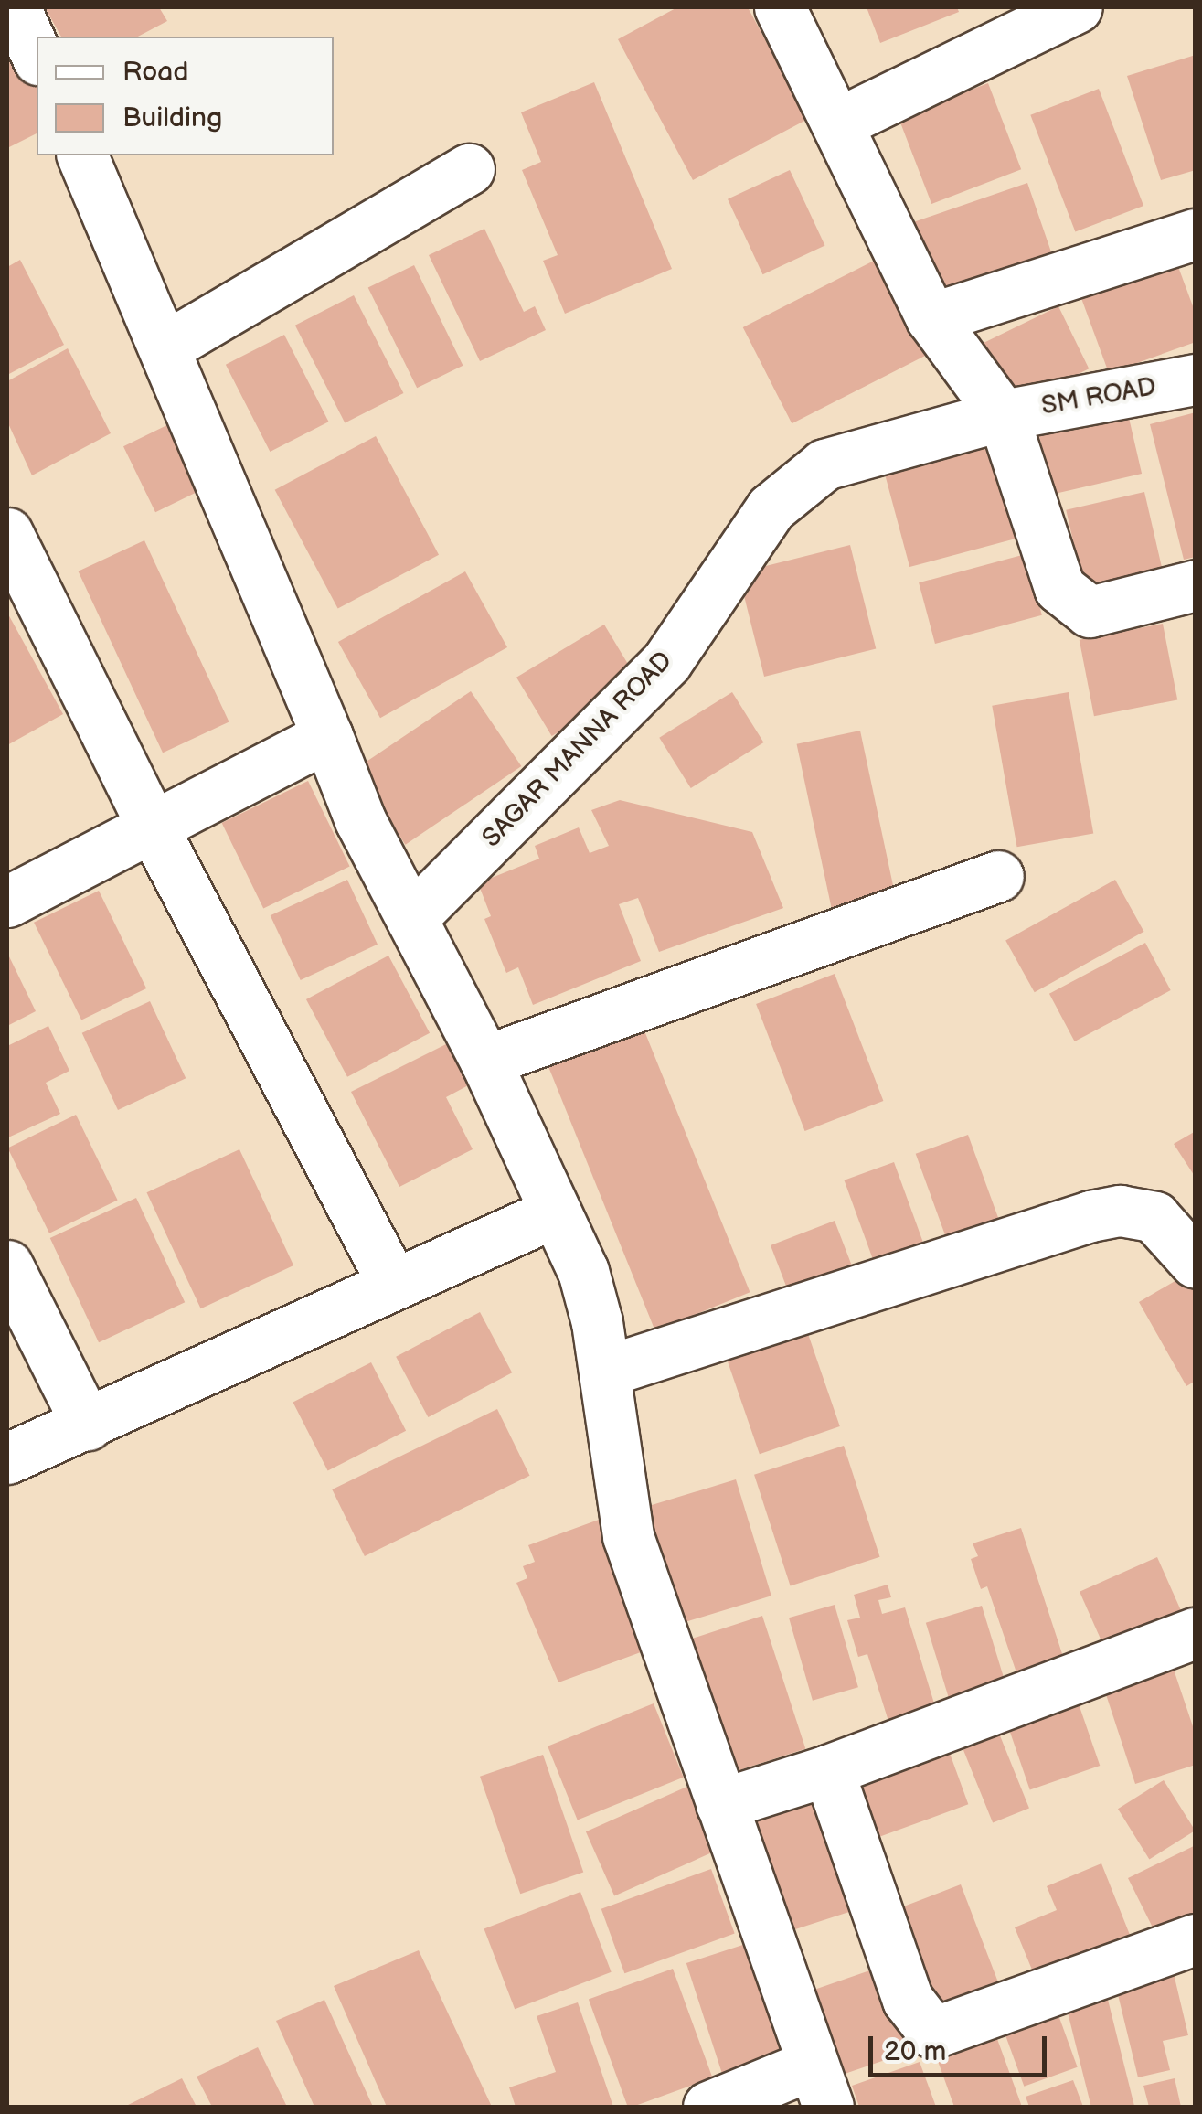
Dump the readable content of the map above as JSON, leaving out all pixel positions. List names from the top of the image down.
{
  "streets": {
    "street": ["SM ROAD", "SAGAR MANNA ROAD"]
  },
  "crossings": [
    ["SM ROAD", "SAGAR MANNA ROAD"]
  ],
  "legend": ["Road", "Building"],
  "scale_bar": "20 m"
}
